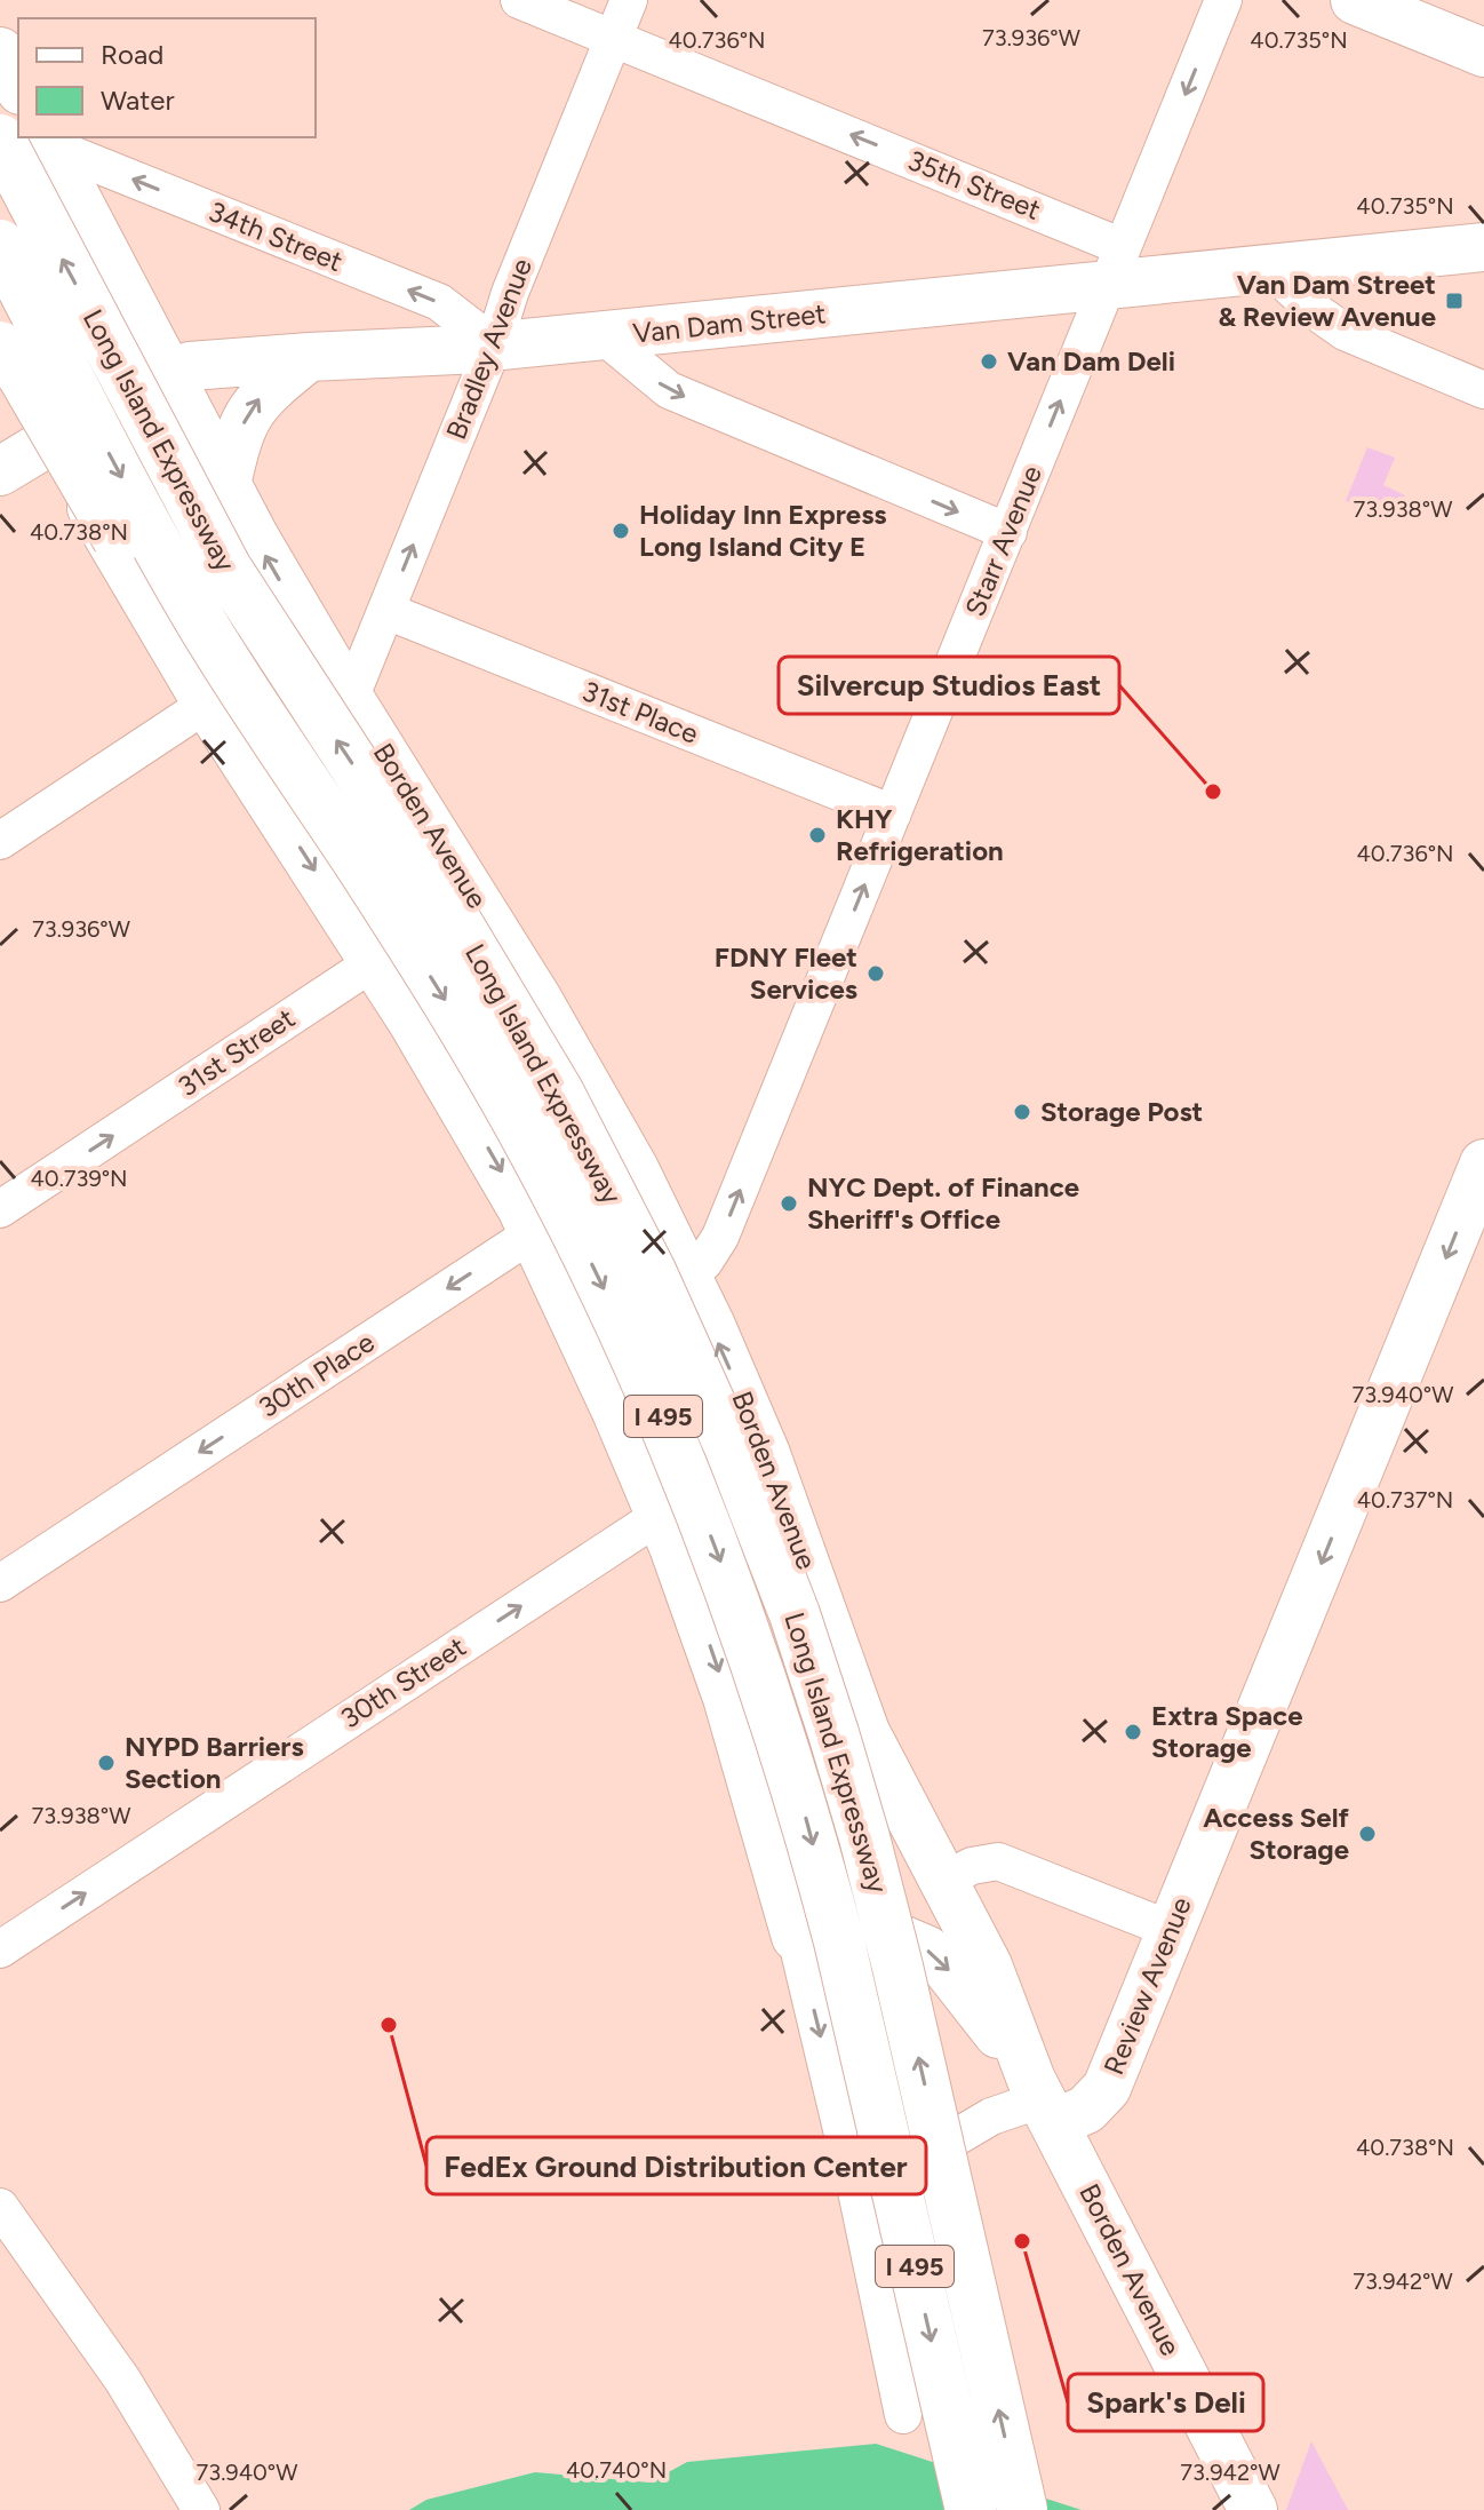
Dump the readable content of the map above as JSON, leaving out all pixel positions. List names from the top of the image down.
{
  "streets": {
    "highway": ["Long Island Expressway", "I 495"],
    "main road": ["Van Dam Street", "Borden Avenue", "Review Avenue"],
    "street": [
      "35th Street",
      "34th Street",
      "Bradley Avenue",
      "Starr Avenue",
      "31st Place",
      "31st Street",
      "30th Place",
      "30th Street"
    ]
  },
  "crossings": [
    ["35th Street", "Van Dam Street"],
    ["35th Street", "Bradley Avenue"],
    ["35th Street", "Starr Avenue"],
    ["34th Street", "Van Dam Street"],
    ["34th Street", "Bradley Avenue"],
    ["34th Street", "Borden Avenue"],
    ["Van Dam Street", "Bradley Avenue"],
    ["Van Dam Street", "Starr Avenue"],
    ["Van Dam Street", "Borden Avenue"],
    ["Bradley Avenue", "31st Place"],
    ["Bradley Avenue", "Borden Avenue"],
    ["Starr Avenue", "31st Place"],
    ["Starr Avenue", "Borden Avenue"],
    ["Borden Avenue", "31st Street"],
    ["Borden Avenue", "30th Place"],
    ["Borden Avenue", "30th Street"],
    ["Borden Avenue", "Review Avenue"]
  ],
  "one_way": [
    "34th Street",
    "Bradley Avenue",
    "30th Place",
    "30th Street",
    "Review Avenue"
  ],
  "places": {
    "transit": ["Van Dam Street & Review Avenue"],
    "other": [
      "Van Dam Deli",
      "Holiday Inn Express Long Island City E",
      "Silvercup Studios East",
      "KHY Refrigeration",
      "FDNY Fleet Services",
      "Storage Post",
      "NYC Dept. of Finance Sheriff's Office",
      "Extra Space Storage",
      "NYPD Barriers Section",
      "Access Self Storage",
      "FedEx Ground Distribution Center",
      "Spark's Deli"
    ]
  },
  "legend": ["Road", "Water"],
  "coordinates": [
    "73.936°W",
    "40.735°N",
    "40.736°N",
    "73.938°W",
    "40.738°N",
    "40.739°N",
    "73.940°W",
    "40.737°N",
    "73.942°W",
    "40.740°N"
  ]
}
